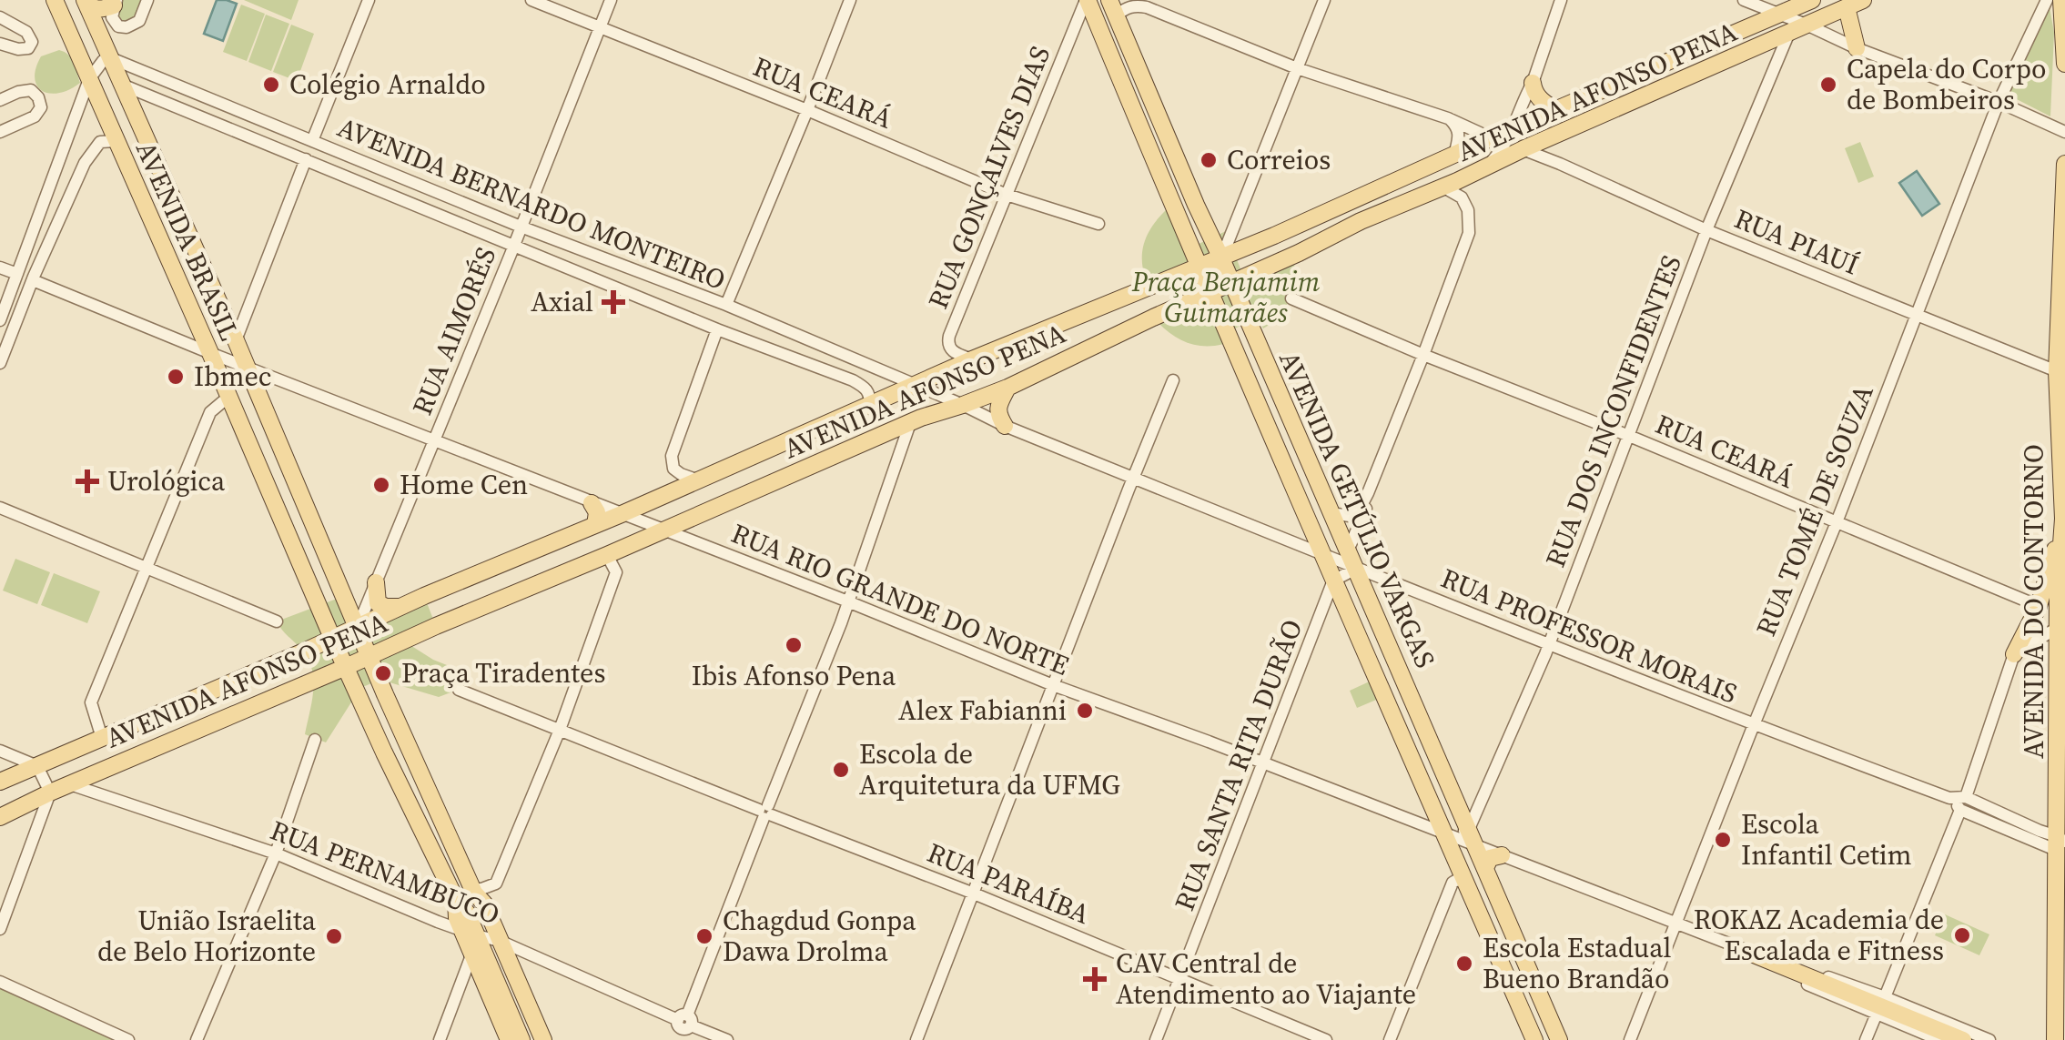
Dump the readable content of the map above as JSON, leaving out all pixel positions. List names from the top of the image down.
{
  "streets": {
    "main road": [
      "AVENIDA AFONSO PENA",
      "AVENIDA BRASIL",
      "AVENIDA GETÚLIO VARGAS",
      "AVENIDA DO CONTORNO"
    ],
    "street": [
      "RUA CEARÁ",
      "RUA GONÇALVES DIAS",
      "AVENIDA BERNARDO MONTEIRO",
      "RUA PIAUÍ",
      "RUA AIMORÉS",
      "RUA DOS INCONFIDENTES",
      "RUA TOMÉ DE SOUZA",
      "RUA RIO GRANDE DO NORTE",
      "RUA PROFESSOR MORAIS",
      "RUA SANTA RITA DURÃO",
      "RUA PERNAMBUCO",
      "RUA PARAÍBA"
    ]
  },
  "crossings": [
    ["AVENIDA AFONSO PENA", "RUA GONÇALVES DIAS"],
    ["AVENIDA AFONSO PENA", "AVENIDA BERNARDO MONTEIRO"],
    ["AVENIDA AFONSO PENA", "AVENIDA BRASIL"],
    ["AVENIDA AFONSO PENA", "RUA PIAUÍ"],
    ["AVENIDA AFONSO PENA", "RUA AIMORÉS"],
    ["AVENIDA AFONSO PENA", "RUA DOS INCONFIDENTES"],
    ["AVENIDA AFONSO PENA", "AVENIDA GETÚLIO VARGAS"],
    ["AVENIDA AFONSO PENA", "RUA RIO GRANDE DO NORTE"],
    ["AVENIDA AFONSO PENA", "RUA PROFESSOR MORAIS"],
    ["AVENIDA AFONSO PENA", "RUA PERNAMBUCO"],
    ["RUA CEARÁ", "RUA GONÇALVES DIAS"],
    ["RUA CEARÁ", "RUA AIMORÉS"],
    ["RUA CEARÁ", "RUA DOS INCONFIDENTES"],
    ["RUA CEARÁ", "RUA TOMÉ DE SOUZA"],
    ["RUA GONÇALVES DIAS", "AVENIDA GETÚLIO VARGAS"],
    ["AVENIDA BERNARDO MONTEIRO", "AVENIDA BRASIL"],
    ["AVENIDA BERNARDO MONTEIRO", "RUA AIMORÉS"],
    ["AVENIDA BERNARDO MONTEIRO", "RUA PROFESSOR MORAIS"],
    ["AVENIDA BRASIL", "RUA AIMORÉS"],
    ["AVENIDA BRASIL", "RUA RIO GRANDE DO NORTE"],
    ["AVENIDA BRASIL", "RUA PERNAMBUCO"],
    ["RUA PIAUÍ", "RUA DOS INCONFIDENTES"],
    ["RUA PIAUÍ", "RUA TOMÉ DE SOUZA"],
    ["RUA PIAUÍ", "AVENIDA DO CONTORNO"],
    ["RUA AIMORÉS", "RUA RIO GRANDE DO NORTE"],
    ["RUA DOS INCONFIDENTES", "AVENIDA GETÚLIO VARGAS"],
    ["RUA DOS INCONFIDENTES", "RUA PROFESSOR MORAIS"],
    ["AVENIDA GETÚLIO VARGAS", "RUA RIO GRANDE DO NORTE"],
    ["AVENIDA GETÚLIO VARGAS", "RUA PROFESSOR MORAIS"],
    ["AVENIDA GETÚLIO VARGAS", "RUA SANTA RITA DURÃO"],
    ["RUA TOMÉ DE SOUZA", "RUA RIO GRANDE DO NORTE"],
    ["RUA TOMÉ DE SOUZA", "RUA PROFESSOR MORAIS"],
    ["RUA RIO GRANDE DO NORTE", "RUA SANTA RITA DURÃO"],
    ["AVENIDA DO CONTORNO", "RUA PROFESSOR MORAIS"],
    ["RUA SANTA RITA DURÃO", "RUA PARAÍBA"]
  ],
  "parks": ["Praça Benjamim Guimarães"],
  "places": {
    "other": [
      "Colégio Arnaldo",
      "Capela do Corpo de Bombeiros",
      "Correios",
      "Ibmec",
      "Home Cen",
      "Ibis Afonso Pena",
      "Praça Tiradentes",
      "Alex Fabianni",
      "Escola de Arquitetura da UFMG",
      "Escola Infantil Cetim",
      "ROKAZ Academia de Escalada e Fitness",
      "União Israelita de Belo Horizonte",
      "Chagdud Gonpa Dawa Drolma",
      "Escola Estadual Bueno Brandão"
    ],
    "health": ["Axial", "Urológica", "CAV Central de Atendimento ao Viajante"]
  }
}
